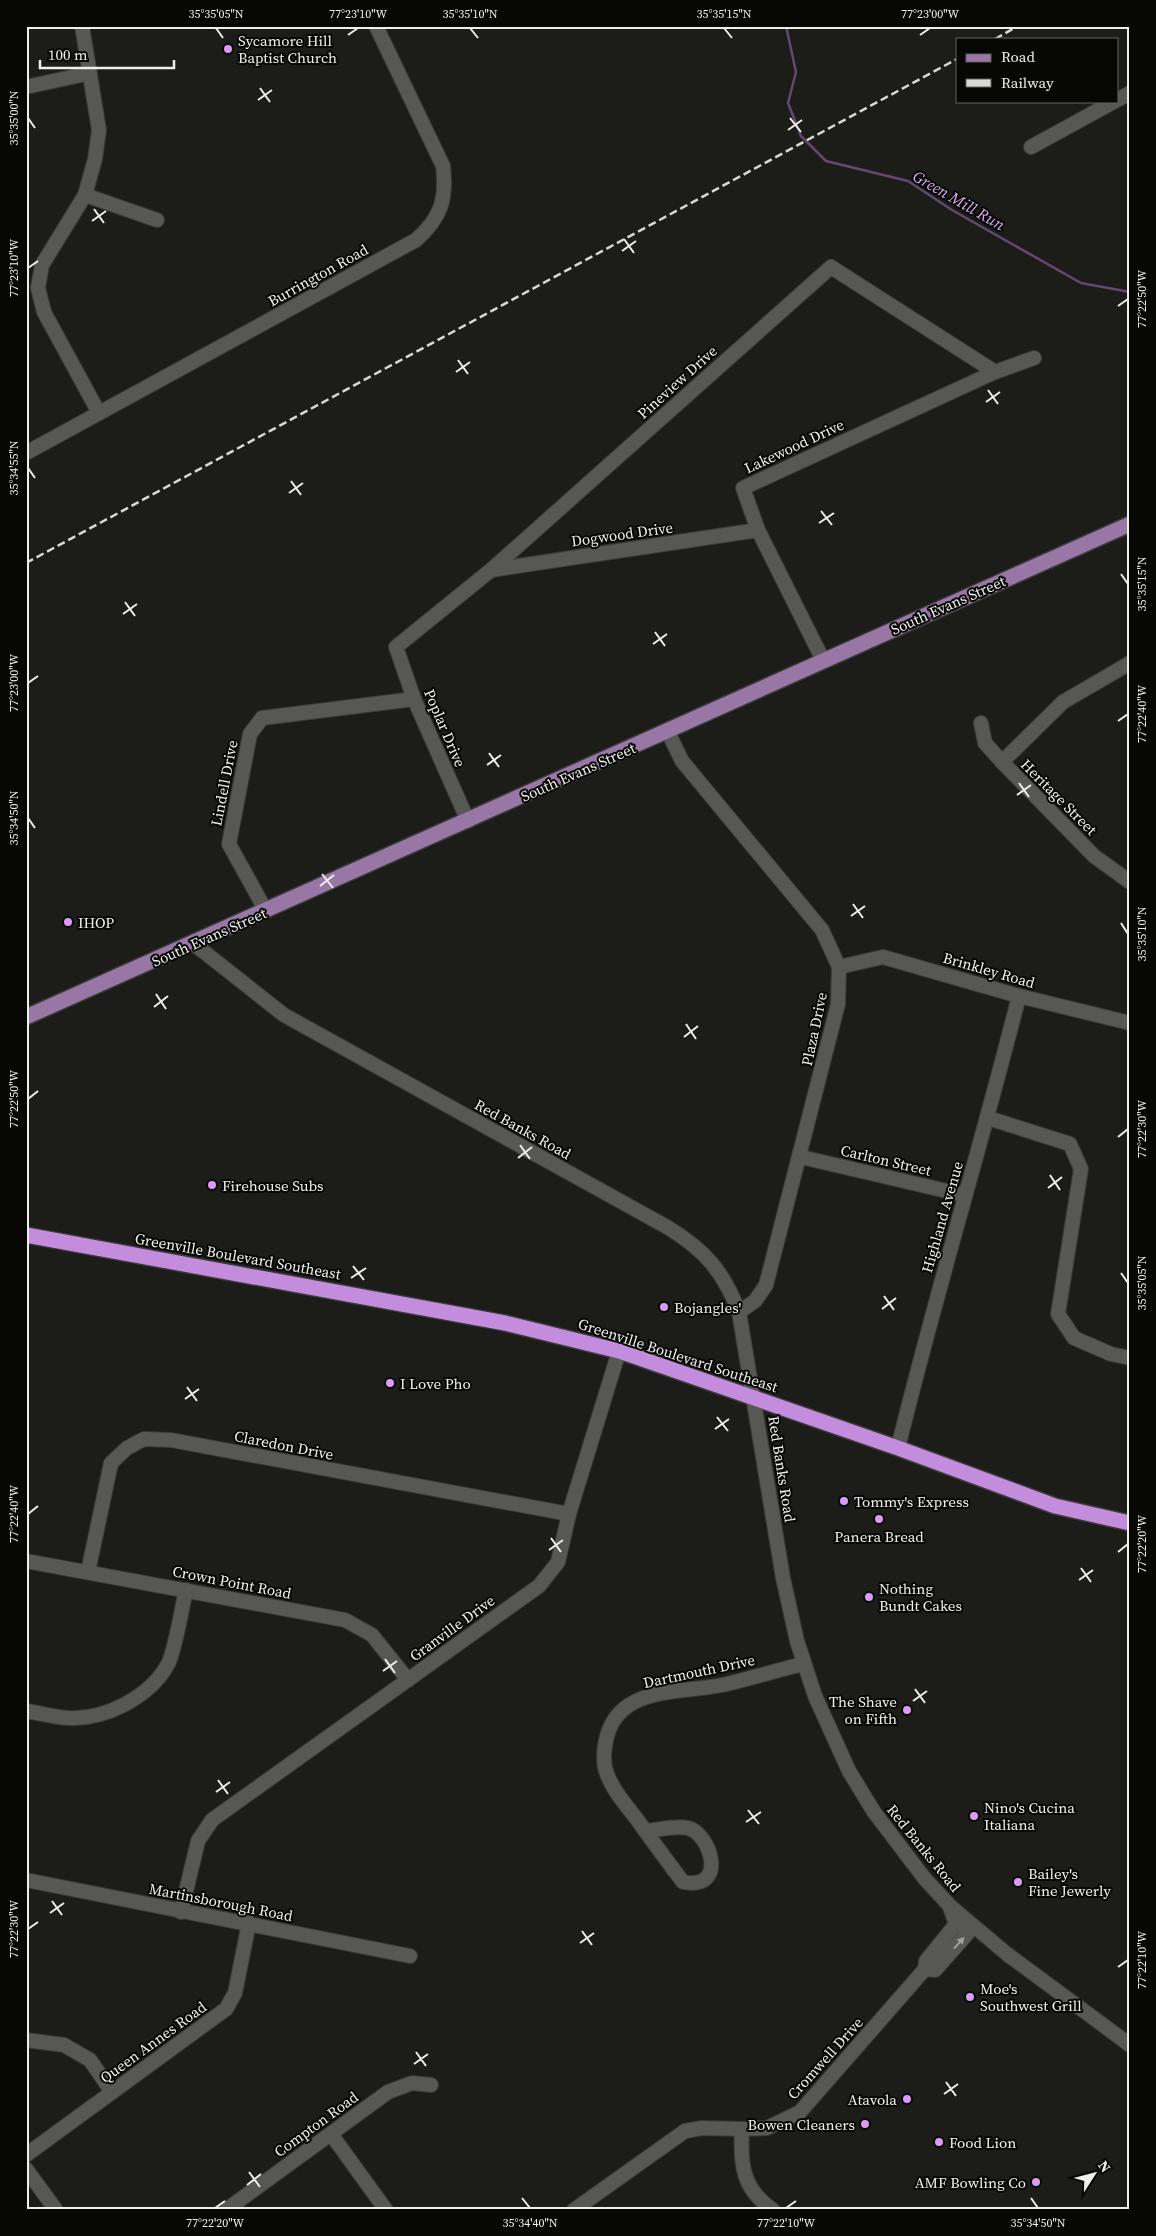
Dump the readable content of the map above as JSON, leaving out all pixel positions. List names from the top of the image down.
{
  "streets": {
    "highway": ["Greenville Boulevard Southeast"],
    "main road": ["South Evans Street"],
    "street": [
      "Burrington Road",
      "Pineview Drive",
      "Lakewood Drive",
      "Dogwood Drive",
      "Poplar Drive",
      "Lindell Drive",
      "Heritage Street",
      "Brinkley Road",
      "Plaza Drive",
      "Red Banks Road",
      "Carlton Street",
      "Highland Avenue",
      "Claredon Drive",
      "Crown Point Road",
      "Granville Drive",
      "Dartmouth Drive",
      "Martinsborough Road",
      "Queen Annes Road",
      "Cromwell Drive",
      "Compton Road"
    ]
  },
  "crossings": [
    ["Pineview Drive", "Lakewood Drive"],
    ["Pineview Drive", "Dogwood Drive"],
    ["Pineview Drive", "Poplar Drive"],
    ["Lakewood Drive", "Dogwood Drive"],
    ["Lakewood Drive", "South Evans Street"],
    ["South Evans Street", "Poplar Drive"],
    ["South Evans Street", "Lindell Drive"],
    ["South Evans Street", "Plaza Drive"],
    ["South Evans Street", "Red Banks Road"],
    ["Poplar Drive", "Lindell Drive"],
    ["Brinkley Road", "Plaza Drive"],
    ["Brinkley Road", "Highland Avenue"],
    ["Plaza Drive", "Red Banks Road"],
    ["Plaza Drive", "Carlton Street"],
    ["Red Banks Road", "Greenville Boulevard Southeast"],
    ["Red Banks Road", "Dartmouth Drive"],
    ["Red Banks Road", "Cromwell Drive"],
    ["Carlton Street", "Highland Avenue"],
    ["Highland Avenue", "Greenville Boulevard Southeast"],
    ["Greenville Boulevard Southeast", "Granville Drive"],
    ["Claredon Drive", "Crown Point Road"],
    ["Claredon Drive", "Granville Drive"],
    ["Crown Point Road", "Granville Drive"],
    ["Granville Drive", "Martinsborough Road"],
    ["Martinsborough Road", "Queen Annes Road"]
  ],
  "water": ["Green Mill Run"],
  "places": [
    "Sycamore Hill Baptist Church",
    "IHOP",
    "Firehouse Subs",
    "Bojangles'",
    "I Love Pho",
    "Tommy's Express",
    "Panera Bread",
    "Nothing Bundt Cakes",
    "The Shave on Fifth",
    "Nino's Cucina Italiana",
    "Bailey's Fine Jewerly",
    "Moe's Southwest Grill",
    "Atavola",
    "Bowen Cleaners",
    "Food Lion",
    "AMF Bowling Co"
  ],
  "legend": ["Road", "Railway"],
  "scale_bar": "100 m",
  "north": "top right",
  "coordinates": [
    "35°35'05\"N",
    "77°23'10\"W",
    "35°35'10\"N",
    "35°35'15\"N",
    "77°23'00\"W",
    "35°35'00\"N",
    "77°22'50\"W",
    "35°34'55\"N",
    "77°22'40\"W",
    "35°34'50\"N",
    "77°22'30\"W",
    "77°22'20\"W",
    "77°22'10\"W",
    "35°34'40\"N"
  ]
}
